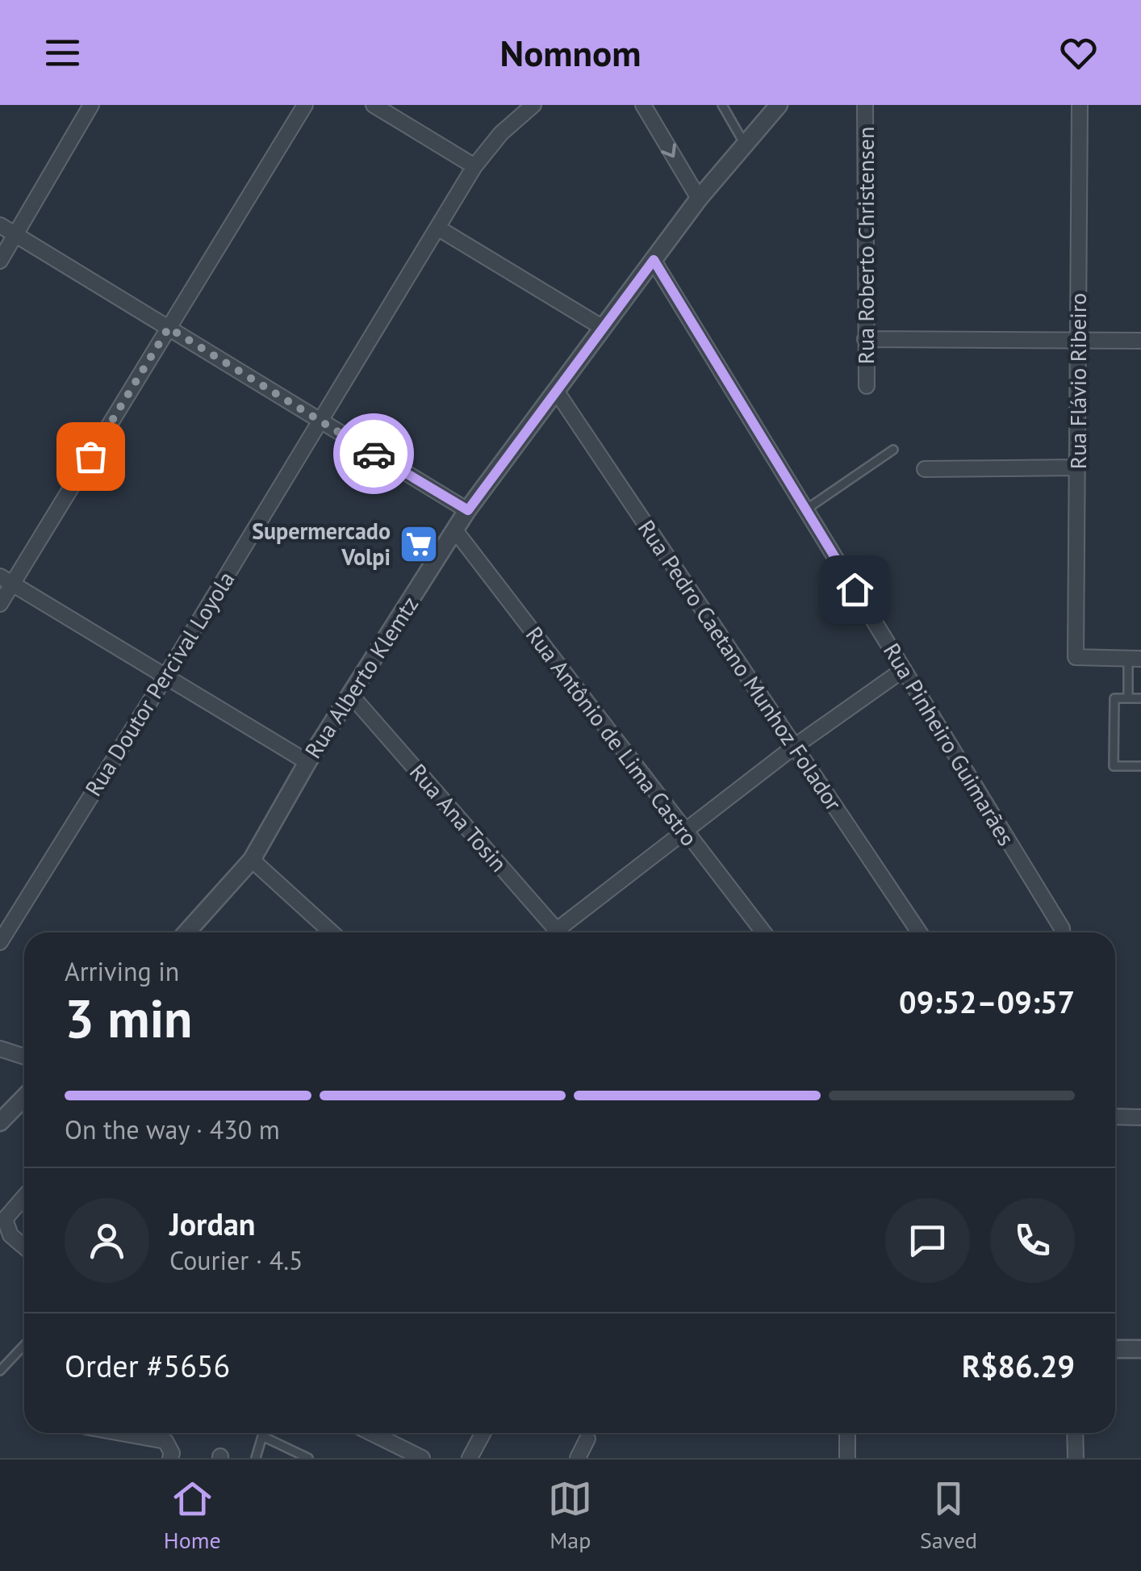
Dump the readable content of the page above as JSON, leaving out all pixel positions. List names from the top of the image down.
{
  "streets": {
    "street": [
      "Rua Roberto Christensen",
      "Rua Flávio Ribeiro",
      "Rua Pedro Caetano Munhoz Folador",
      "Rua Alberto Klemtz",
      "Rua Doutor Percival Loyola",
      "Rua Antônio de Lima Castro",
      "Rua Pinheiro Guimarães",
      "Rua Ana Tosin"
    ]
  },
  "crossings": [
    ["Rua Pedro Caetano Munhoz Folador", "Rua Alberto Klemtz"],
    ["Rua Alberto Klemtz", "Rua Antônio de Lima Castro"],
    ["Rua Alberto Klemtz", "Rua Pinheiro Guimarães"],
    ["Rua Alberto Klemtz", "Rua Ana Tosin"]
  ],
  "places": {
    "supermarket": ["Supermercado Volpi"]
  },
  "page": {
    "header": "Nomnom",
    "heading": ["3 min", "Arriving in", "09:52–09:57"],
    "panel": [
      "Jordan",
      "Courier · 4.5",
      "Order #5656",
      "R$86.29"
    ],
    "bar": "On the way · 430 m",
    "tabs": ["Home", "Map", "Saved"]
  }
}
